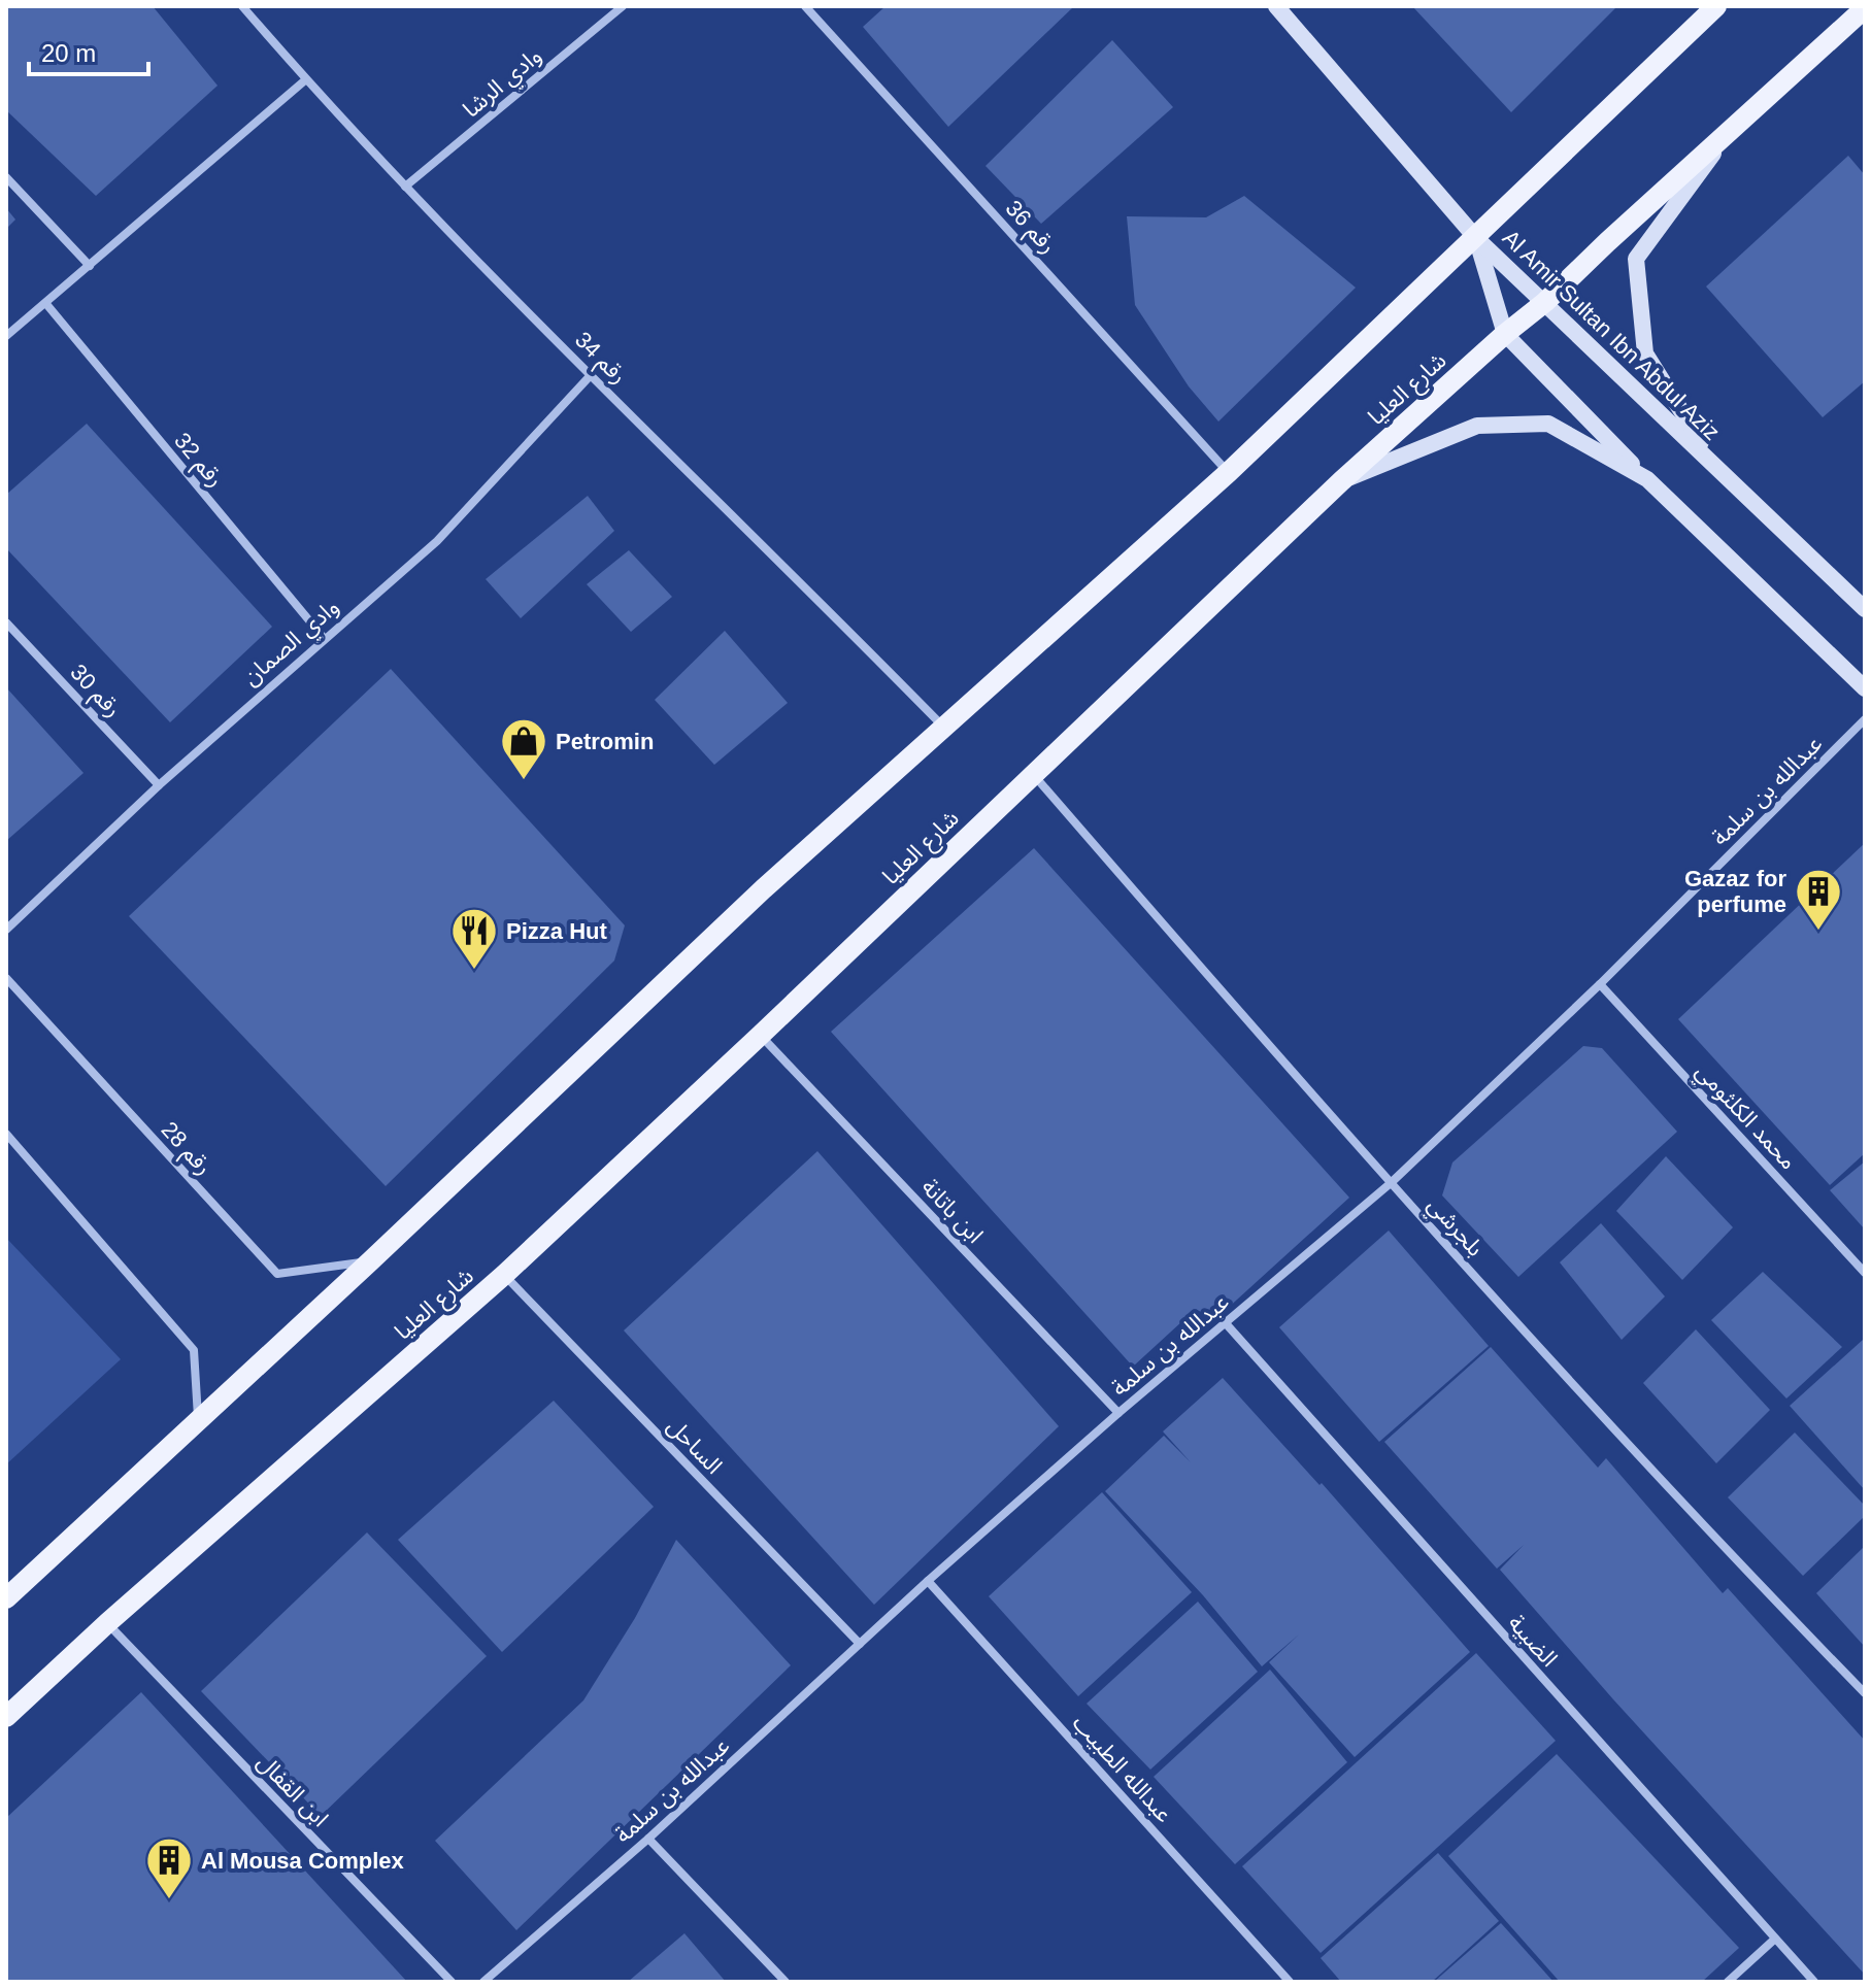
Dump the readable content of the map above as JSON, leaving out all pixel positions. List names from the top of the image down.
{
  "streets": {
    "main road": ["شارع العليا"],
    "street": [
      "وادي الرشا",
      "رقم 36",
      "Al Amir Sultan Ibn Abdul Aziz",
      "رقم 34",
      "رقم 32",
      "وادي الصمان",
      "رقم 30",
      "عبدالله بن سلمة",
      "محمد الكلثومي",
      "رقم 28",
      "ابن باتانة",
      "بلجرشي",
      "الساحل",
      "الضبية",
      "عبدالله الطبيب",
      "ابن القفال"
    ]
  },
  "crossings": [
    ["وادي الرشا", "رقم 34"],
    ["Al Amir Sultan Ibn Abdul Aziz", "شارع العليا"],
    ["رقم 34", "وادي الصمان"],
    ["شارع العليا", "ابن باتانة"],
    ["شارع العليا", "بلجرشي"],
    ["شارع العليا", "الساحل"],
    ["شارع العليا", "ابن القفال"],
    ["رقم 32", "وادي الصمان"],
    ["وادي الصمان", "رقم 30"],
    ["عبدالله بن سلمة", "محمد الكلثومي"],
    ["عبدالله بن سلمة", "ابن باتانة"],
    ["عبدالله بن سلمة", "بلجرشي"],
    ["عبدالله بن سلمة", "الساحل"],
    ["عبدالله بن سلمة", "الضبية"],
    ["عبدالله بن سلمة", "عبدالله الطبيب"]
  ],
  "places": {
    "shop": ["Petromin"],
    "building": ["Gazaz for perfume", "Al Mousa Complex"],
    "restaurant": ["Pizza Hut"]
  },
  "scale_bar": "20 m"
}
